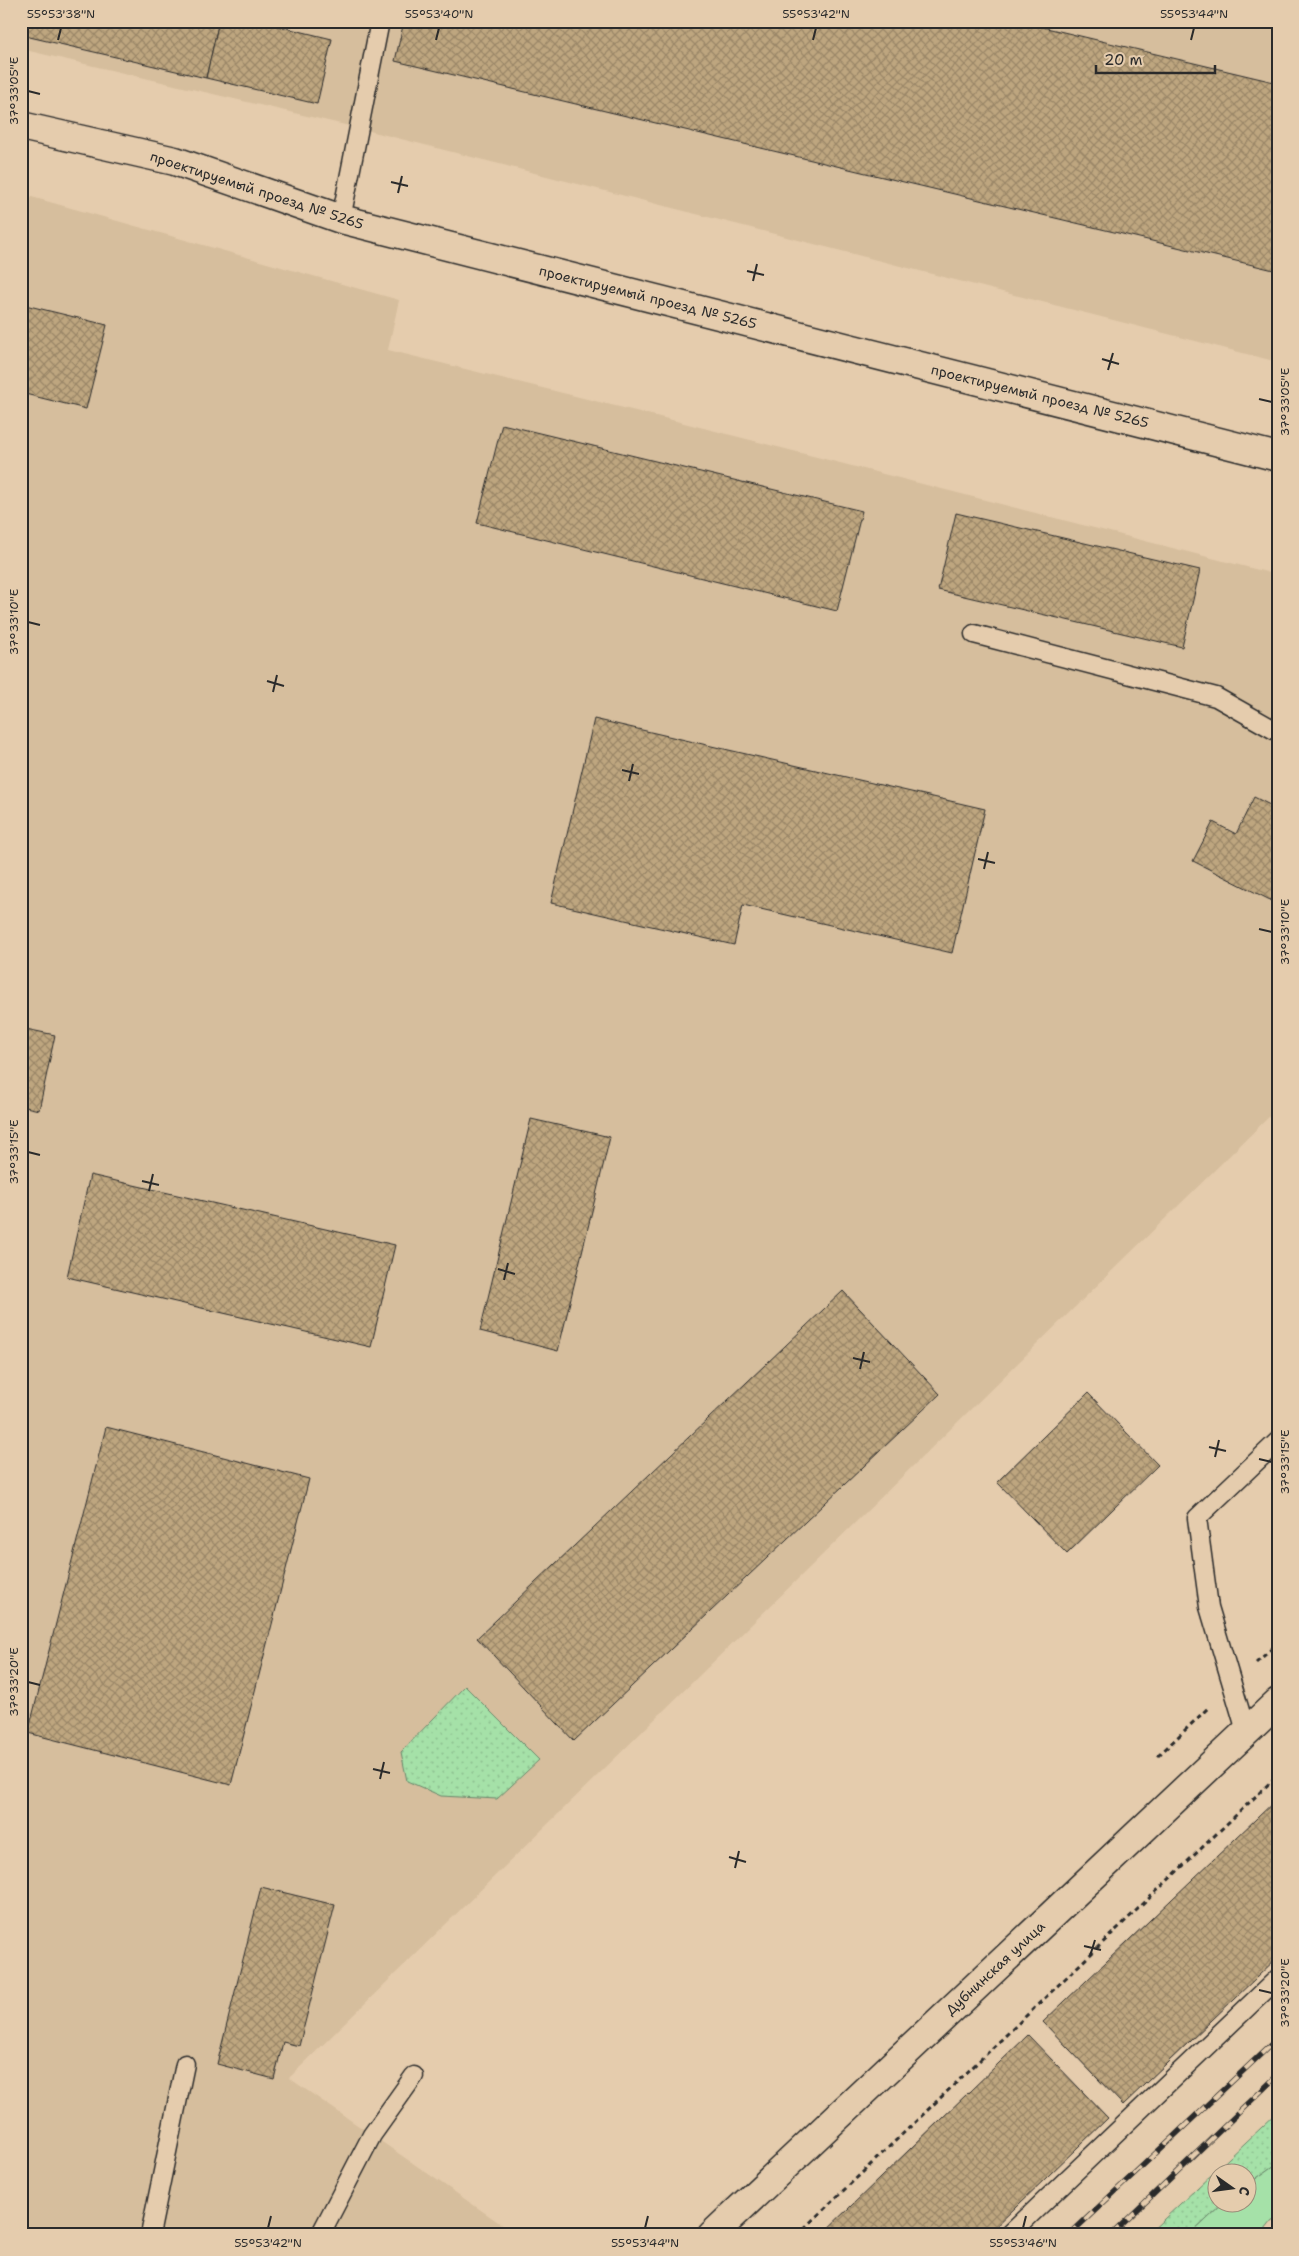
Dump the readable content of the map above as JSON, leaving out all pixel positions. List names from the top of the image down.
{
  "streets": {
    "street": ["проектируемый проезд № 5265", "Дубнинская улица"]
  },
  "scale_bar": "20 m",
  "north": "right",
  "coordinates": [
    "55°53'38\"N",
    "55°53'40\"N",
    "55°53'42\"N",
    "55°53'44\"N",
    "37°33'05\"E",
    "37°33'10\"E",
    "37°33'15\"E",
    "37°33'20\"E",
    "55°53'46\"N"
  ]
}
